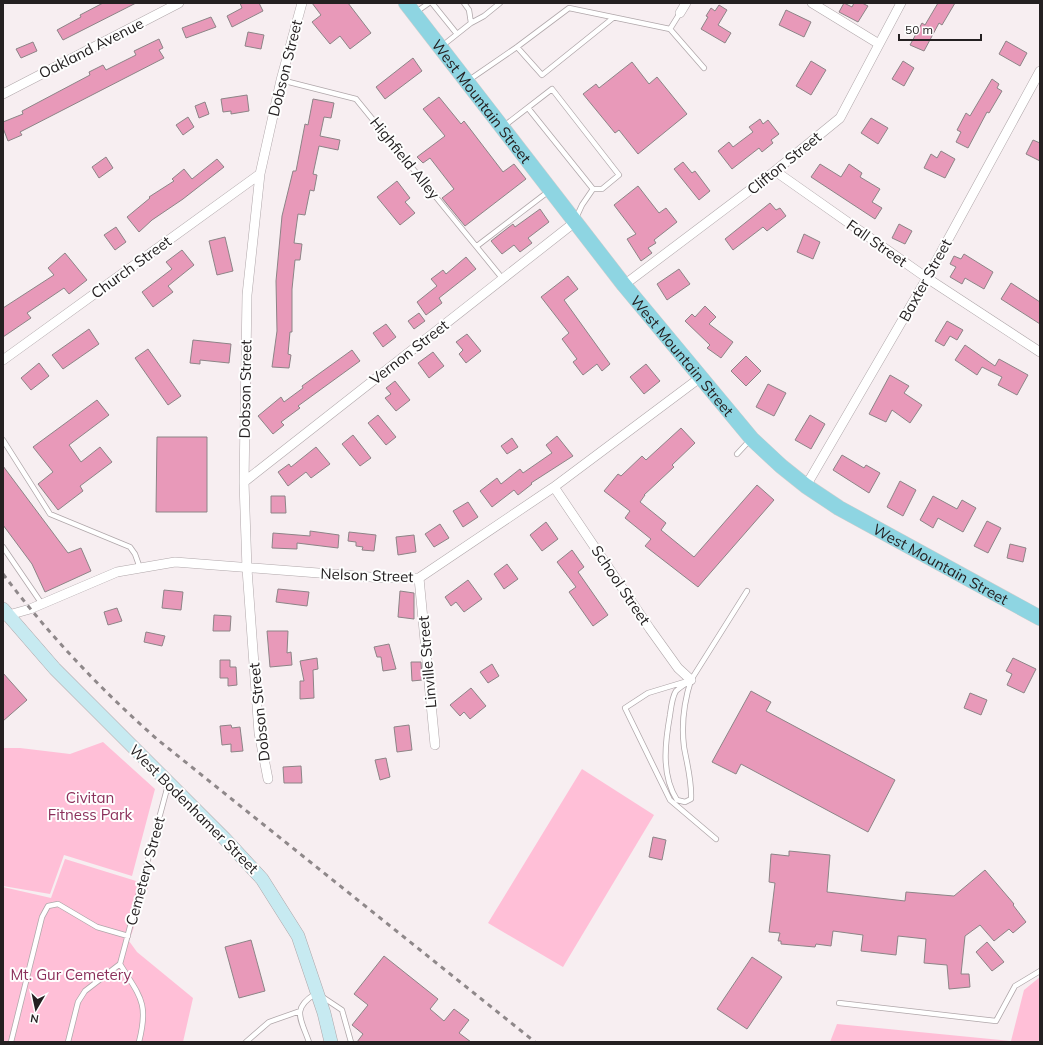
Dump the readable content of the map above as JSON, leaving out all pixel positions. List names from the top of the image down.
{
  "streets": {
    "main road": ["West Mountain Street", "West Bodenhamer Street"],
    "street": [
      "Oakland Avenue",
      "Dobson Street",
      "Clifton Street",
      "Fall Street",
      "Church Street",
      "Baxter Street",
      "Vernon Street",
      "Nelson Street",
      "School Street",
      "Linville Street"
    ],
    "lane": ["Highfield Alley", "Cemetery Street"]
  },
  "crossings": [
    ["Dobson Street", "Highfield Alley"],
    ["Dobson Street", "Church Street"],
    ["Dobson Street", "Vernon Street"],
    ["Dobson Street", "Nelson Street"],
    ["West Mountain Street", "Clifton Street"],
    ["West Mountain Street", "Baxter Street"],
    ["West Mountain Street", "Vernon Street"],
    ["West Mountain Street", "Nelson Street"],
    ["Highfield Alley", "Vernon Street"],
    ["Clifton Street", "Fall Street"],
    ["Fall Street", "Baxter Street"],
    ["Nelson Street", "School Street"],
    ["Nelson Street", "Linville Street"],
    ["Nelson Street", "West Bodenhamer Street"],
    ["West Bodenhamer Street", "Cemetery Street"]
  ],
  "parks": ["Civitan Fitness Park", "Mt. Gur Cemetery"],
  "scale_bar": "50 m",
  "north": "bottom"
}
